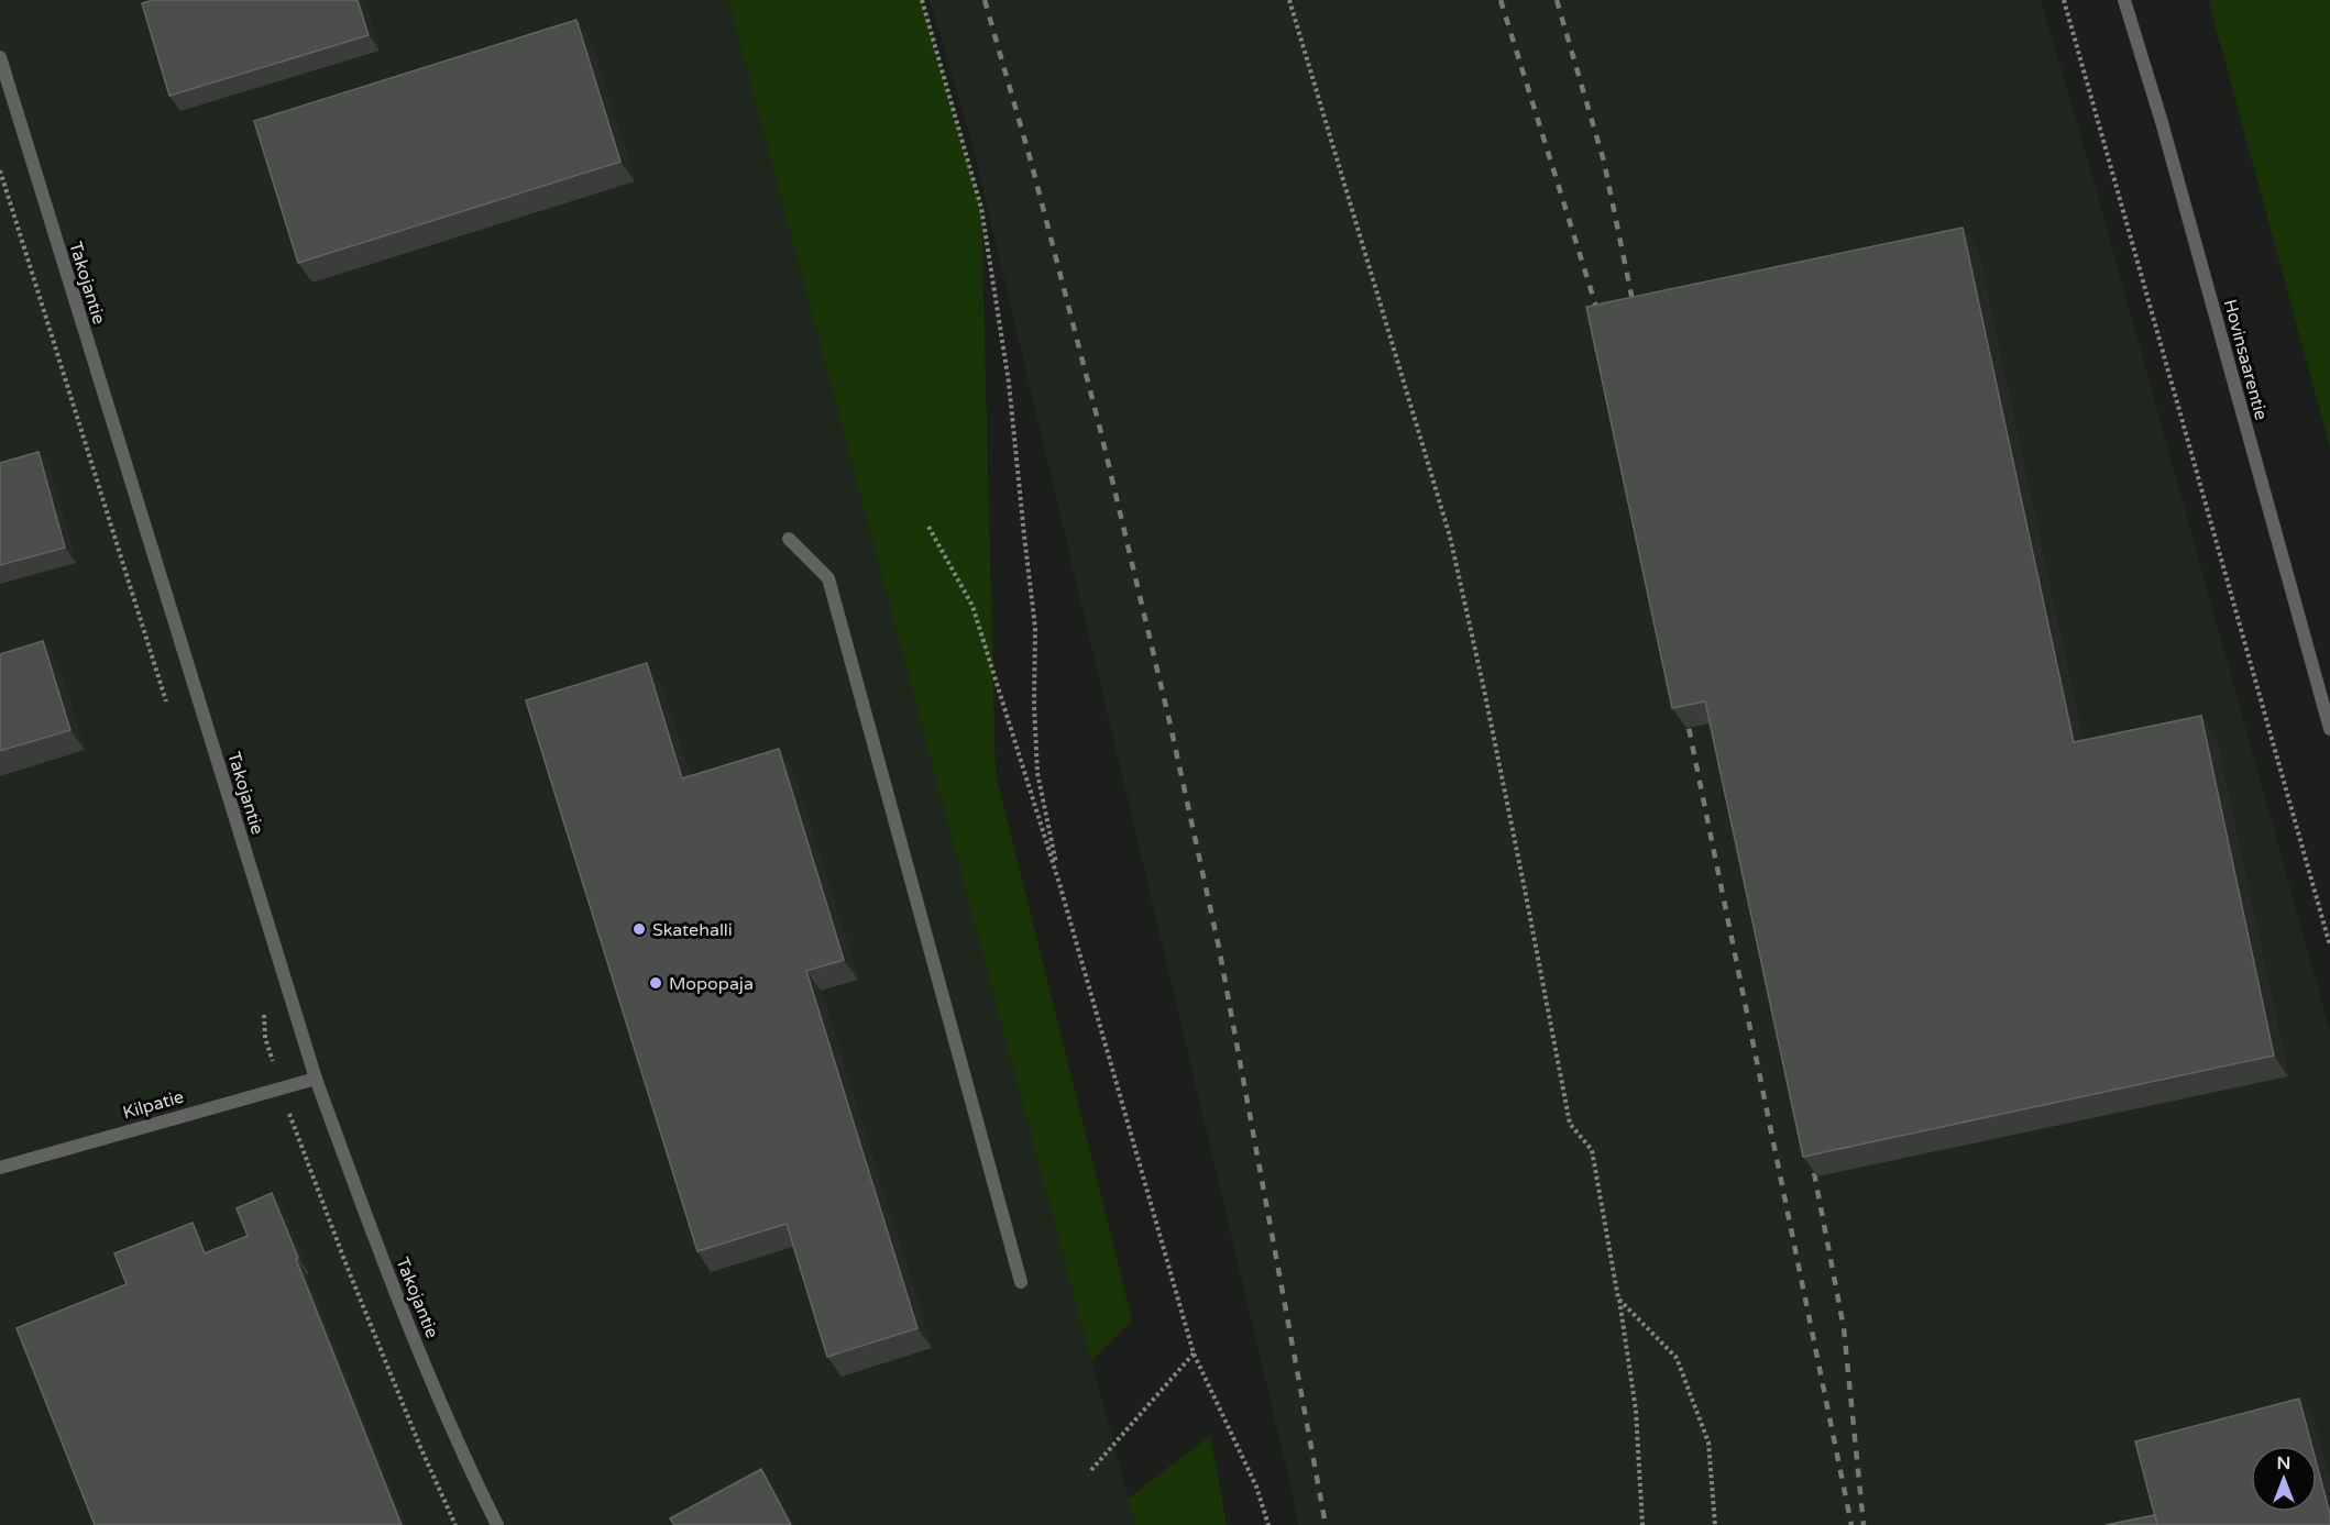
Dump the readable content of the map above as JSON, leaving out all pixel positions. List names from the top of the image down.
{
  "streets": {
    "street": ["Takojantie", "Hovinsaarentie", "Kilpatie"]
  },
  "crossings": [
    ["Takojantie", "Kilpatie"]
  ],
  "places": ["Skatehalli", "Mopopaja"],
  "north": "top"
}
